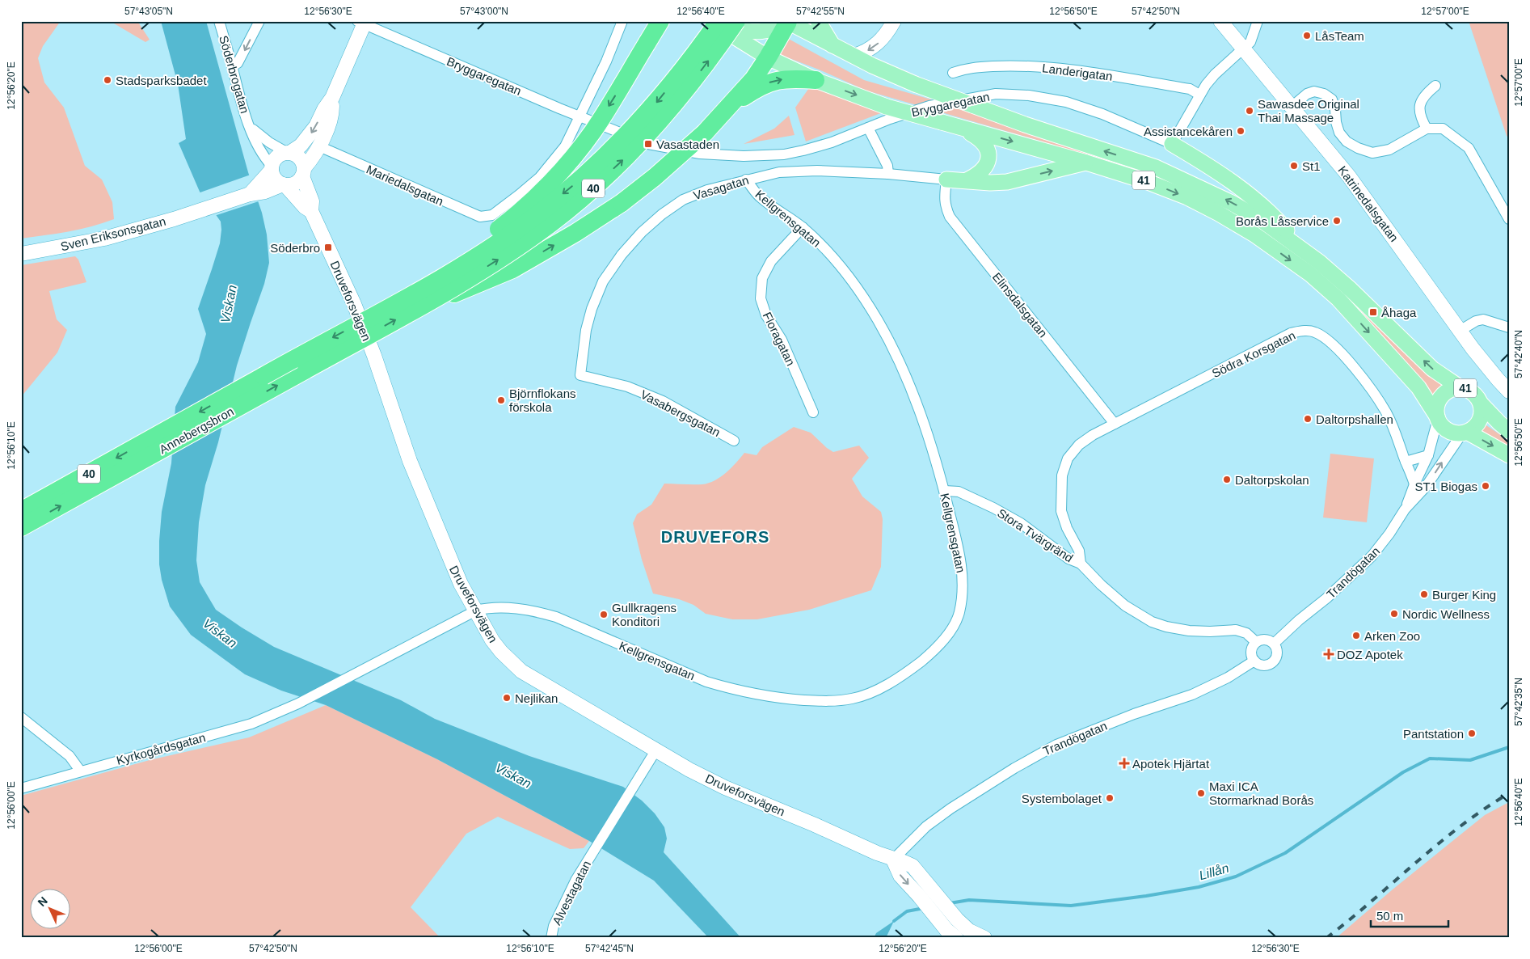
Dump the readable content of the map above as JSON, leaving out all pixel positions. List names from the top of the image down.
{
  "streets": {
    "highway": ["40", "Annebergsbron"],
    "main road": ["41"],
    "street": [
      "Landerigatan",
      "Söderbrogatan",
      "Bryggaregatan",
      "Mariedalsgatan",
      "Vasagatan",
      "Katrinedalsgatan",
      "Kellgrensgatan",
      "Sven Eriksonsgatan",
      "Druveforsvägen",
      "Elinsdalsgatan",
      "Floragatan",
      "Södra Korsgatan",
      "Vasabergsgatan",
      "Stora Tvärgränd",
      "Trandögatan",
      "Kyrkogårdsgatan",
      "Alvestagatan"
    ]
  },
  "crossings": [
    ["Söderbrogatan", "Druveforsvägen"],
    ["41", "40"],
    ["41", "Trandögatan"],
    ["Vasagatan", "Kellgrensgatan"],
    ["Vasagatan", "Elinsdalsgatan"],
    ["Vasagatan", "Vasabergsgatan"],
    ["40", "Annebergsbron"],
    ["Kellgrensgatan", "Druveforsvägen"],
    ["Kellgrensgatan", "Floragatan"],
    ["Kellgrensgatan", "Stora Tvärgränd"],
    ["Kellgrensgatan", "Kyrkogårdsgatan"],
    ["Druveforsvägen", "Trandögatan"],
    ["Druveforsvägen", "Kyrkogårdsgatan"],
    ["Druveforsvägen", "Alvestagatan"],
    ["Elinsdalsgatan", "Södra Korsgatan"],
    ["Elinsdalsgatan", "Stora Tvärgränd"],
    ["Södra Korsgatan", "Stora Tvärgränd"],
    ["Södra Korsgatan", "Trandögatan"],
    ["Stora Tvärgränd", "Trandögatan"]
  ],
  "districts": ["DRUVEFORS"],
  "water": ["Viskan", "Lillån"],
  "places": {
    "other": [
      "LåsTeam",
      "Stadsparksbadet",
      "Sawasdee Original Thai Massage",
      "Assistancekåren",
      "St1",
      "Borås Låsservice",
      "Björnflokans förskola",
      "Daltorpshallen",
      "Daltorpskolan",
      "ST1 Biogas",
      "Burger King",
      "Nordic Wellness",
      "Gullkragens Konditori",
      "Arken Zoo",
      "Nejlikan",
      "Pantstation",
      "Maxi ICA Stormarknad Borås",
      "Systembolaget"
    ],
    "transit": ["Vasastaden", "Söderbro", "Åhaga"],
    "health": ["DOZ Apotek", "Apotek Hjärtat"]
  },
  "scale_bar": "50 m",
  "north": "top left",
  "coordinates": [
    "57°43'05\"N",
    "12°56'30\"E",
    "57°43'00\"N",
    "12°56'40\"E",
    "57°42'55\"N",
    "12°56'50\"E",
    "57°42'50\"N",
    "12°57'00\"E",
    "12°56'20\"E",
    "57°42'40\"N",
    "12°56'10\"E",
    "57°42'35\"N",
    "12°56'00\"E",
    "57°42'45\"N"
  ]
}
